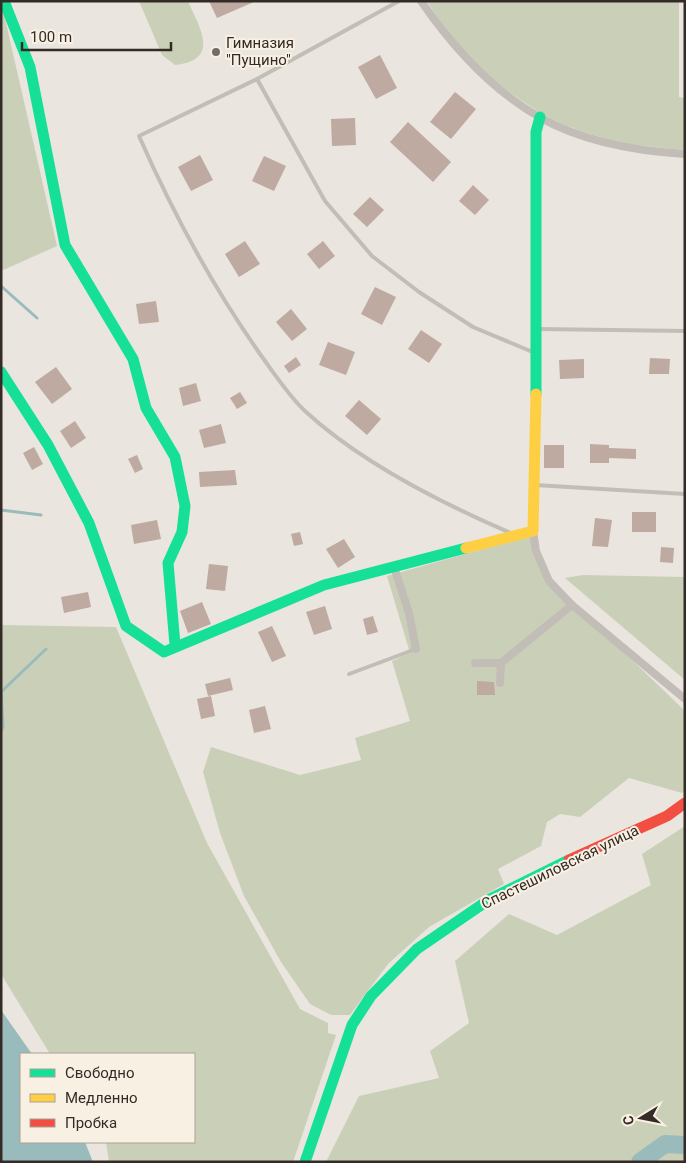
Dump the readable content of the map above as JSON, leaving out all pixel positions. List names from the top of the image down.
{
  "streets": {
    "street": ["Спастешиловская улица"]
  },
  "places": ["Гимназия \"Пущино\""],
  "legend": ["Свободно", "Медленно", "Пробка"],
  "scale_bar": "100 m",
  "north": "left"
}
